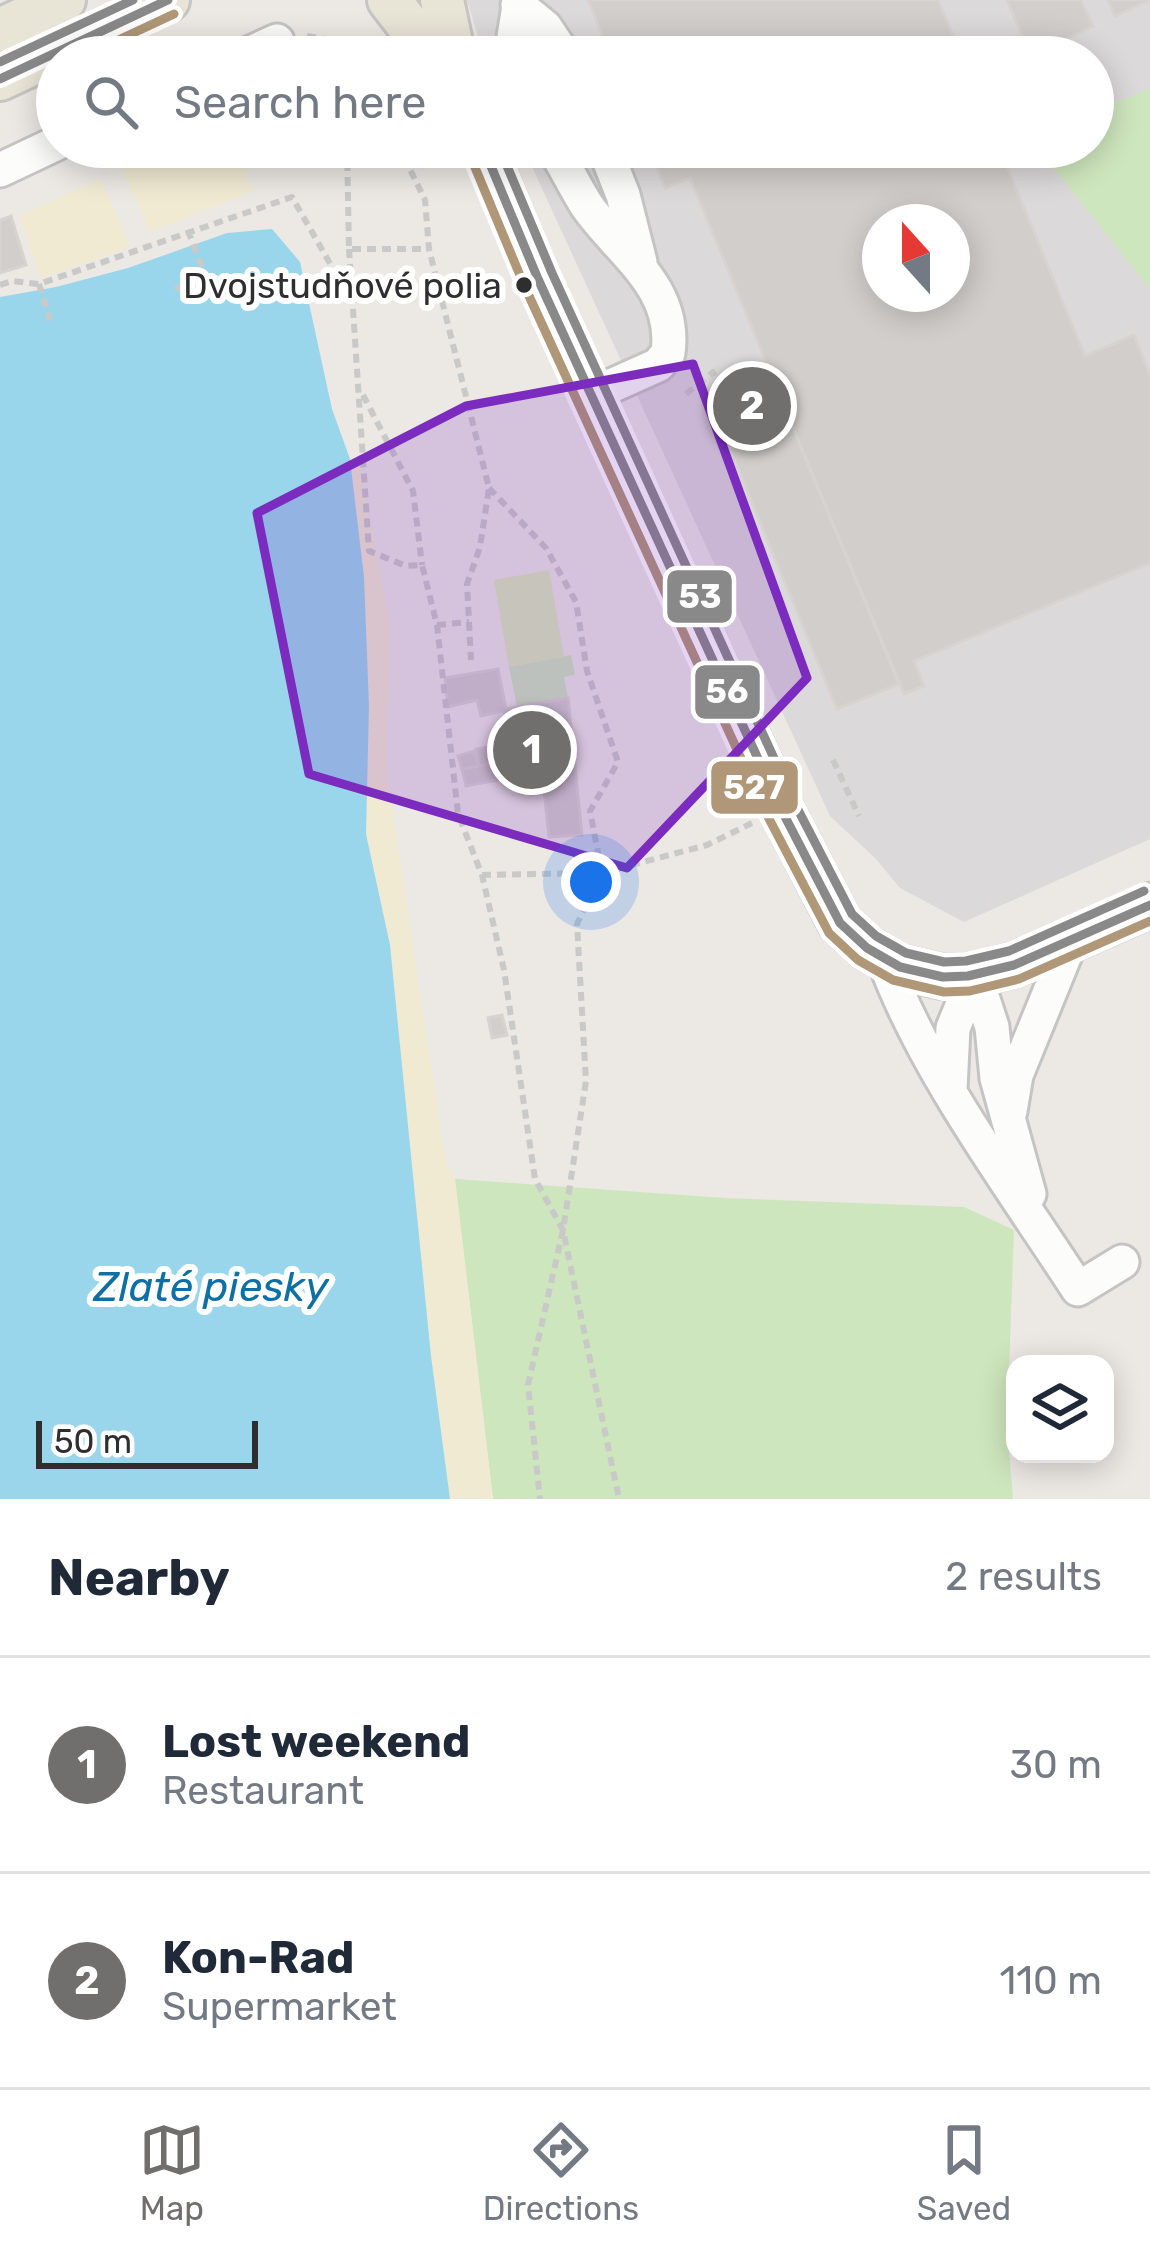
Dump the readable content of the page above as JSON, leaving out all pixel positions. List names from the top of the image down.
{
  "water": ["Zlaté piesky"],
  "places": ["Dvojstudňové polia"],
  "lines": ["transit line 56", "transit line 53", "transit line 527"],
  "scale_bar": "50 m",
  "north": "top",
  "page": {
    "search": "Search here",
    "pins": ["2", "1"],
    "scale": "50 m",
    "heading": ["Nearby", "2 results"],
    "list": [
      {
        "mark": "1",
        "name": "Lost weekend",
        "note": "Restaurant",
        "value": "30 m"
      },
      {
        "mark": "2",
        "name": "Kon-Rad",
        "note": "Supermarket",
        "value": "110 m"
      }
    ],
    "nav": ["Map", "Directions", "Saved"]
  }
}
